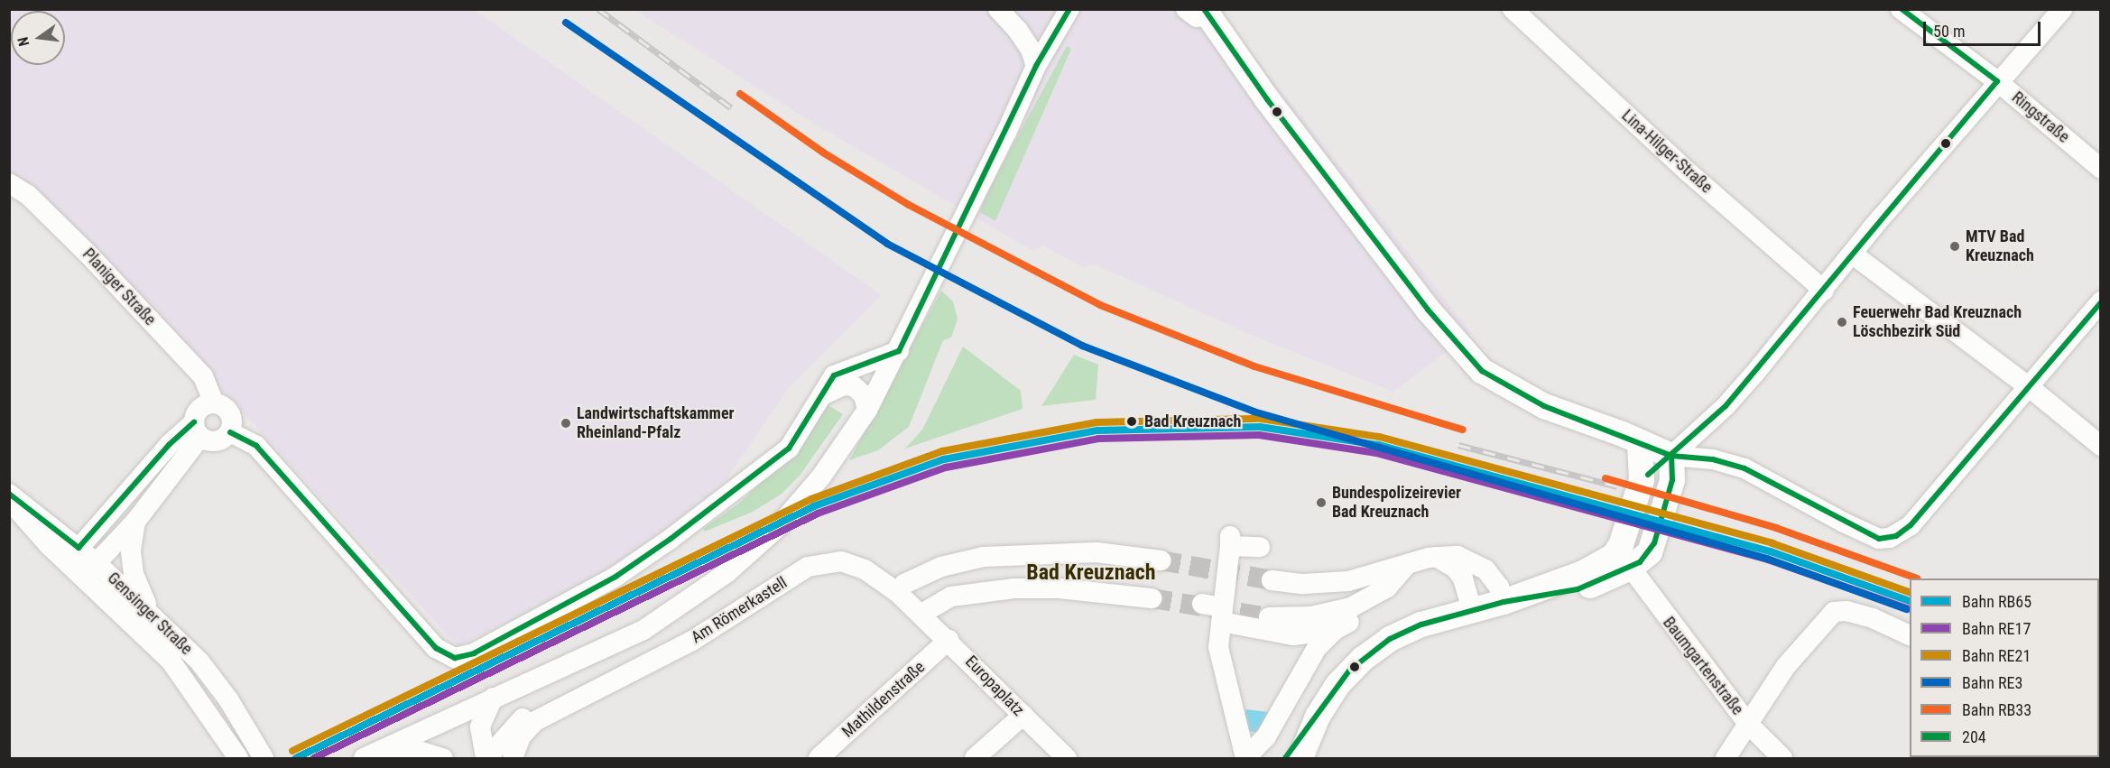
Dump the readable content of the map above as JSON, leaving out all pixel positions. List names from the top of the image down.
{
  "streets": {
    "street": [
      "Ringstraße",
      "Lina-Hilger-Straße",
      "Planiger Straße",
      "Am Römerkastell",
      "Gensinger Straße",
      "Baumgartenstraße",
      "Europaplatz",
      "Mathildenstraße"
    ]
  },
  "crossings": [
    ["Am Römerkastell", "Europaplatz"],
    ["Europaplatz", "Mathildenstraße"]
  ],
  "districts": ["Bad Kreuznach"],
  "places": [
    "MTV Bad Kreuznach",
    "Feuerwehr Bad Kreuznach Löschbezirk Süd",
    "Bad Kreuznach",
    "Landwirtschaftskammer Rheinland-Pfalz",
    "Bundespolizeirevier Bad Kreuznach"
  ],
  "lines": [
    "transit line 204",
    "rail line RE3",
    "rail line RB33",
    "rail line RE21",
    "rail line RB65",
    "rail line RE17"
  ],
  "legend": [
    "Bahn RB65",
    "Bahn RE17",
    "Bahn RE21",
    "Bahn RE3",
    "Bahn RB33",
    "204"
  ],
  "scale_bar": "50 m",
  "north": "left"
}
